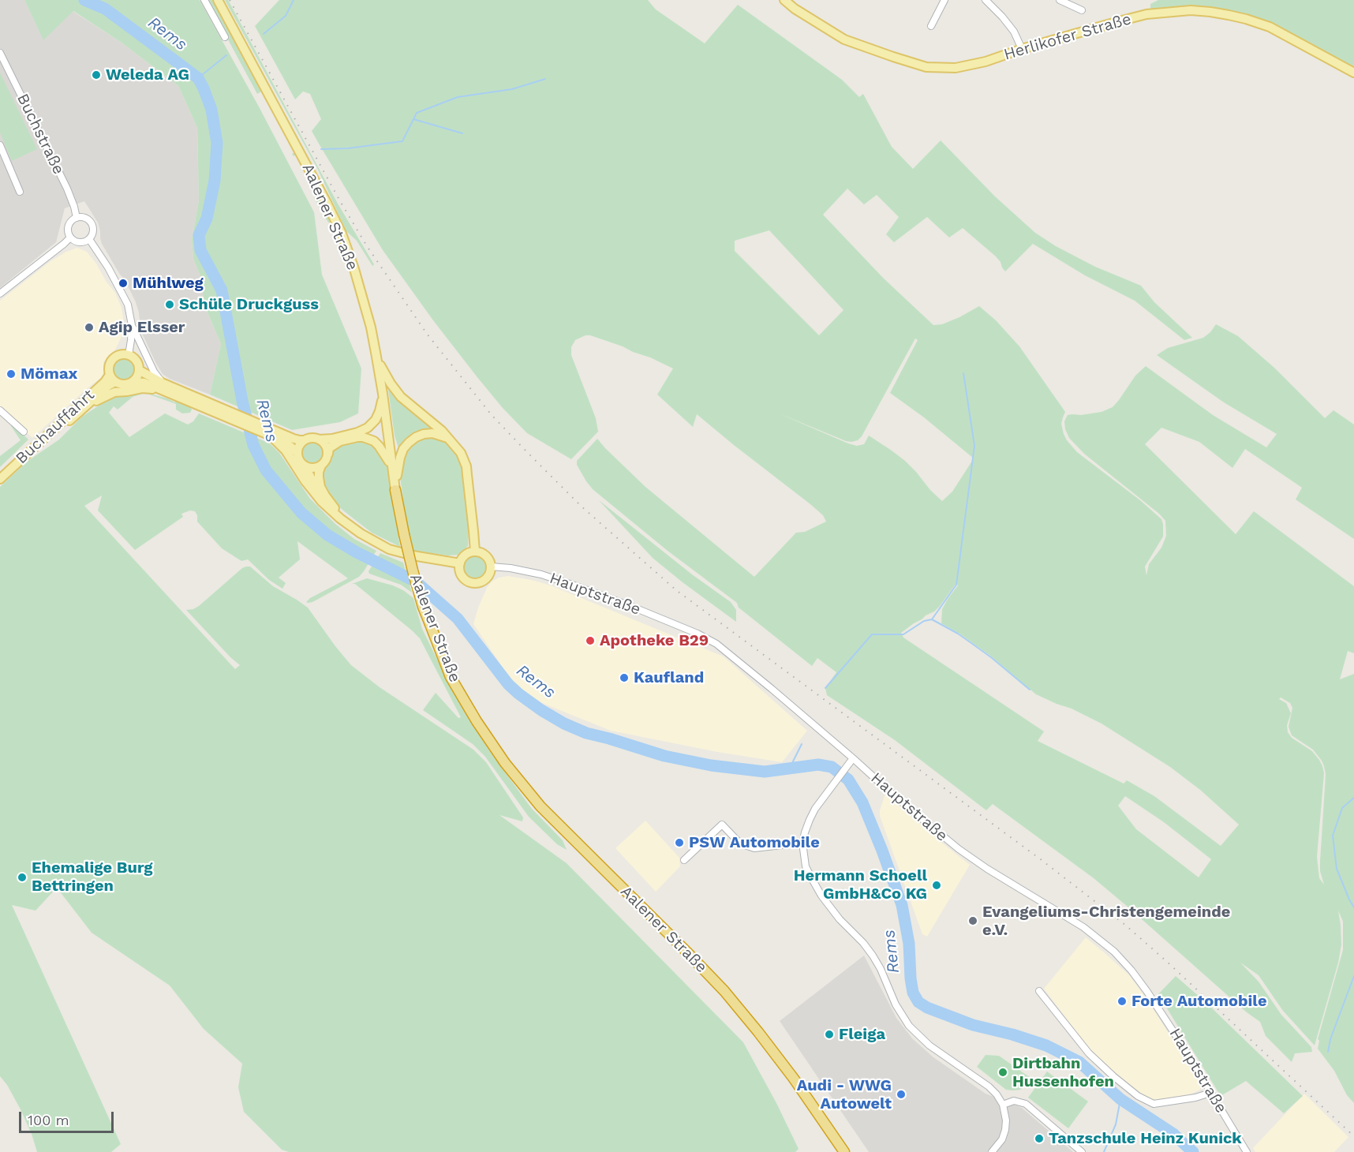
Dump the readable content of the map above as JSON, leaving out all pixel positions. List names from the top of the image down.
{
  "streets": {
    "highway": ["Aalener Straße"],
    "main road": ["Herlikofer Straße", "Buchauffahrt"],
    "street": ["Buchstraße", "Hauptstraße"]
  },
  "water": ["Rems"],
  "places": [
    "Weleda AG",
    "Mühlweg",
    "Schüle Druckguss",
    "Agip Elsser",
    "Mömax",
    "Apotheke B29",
    "Kaufland",
    "PSW Automobile",
    "Ehemalige Burg Bettringen",
    "Hermann Schoell GmbH&Co KG",
    "Evangeliums-Christengemeinde e.V.",
    "Forte Automobile",
    "Fleiga",
    "Dirtbahn Hussenhofen",
    "Audi - WWG Autowelt",
    "Tanzschule Heinz Kunick"
  ],
  "scale_bar": "100 m"
}
